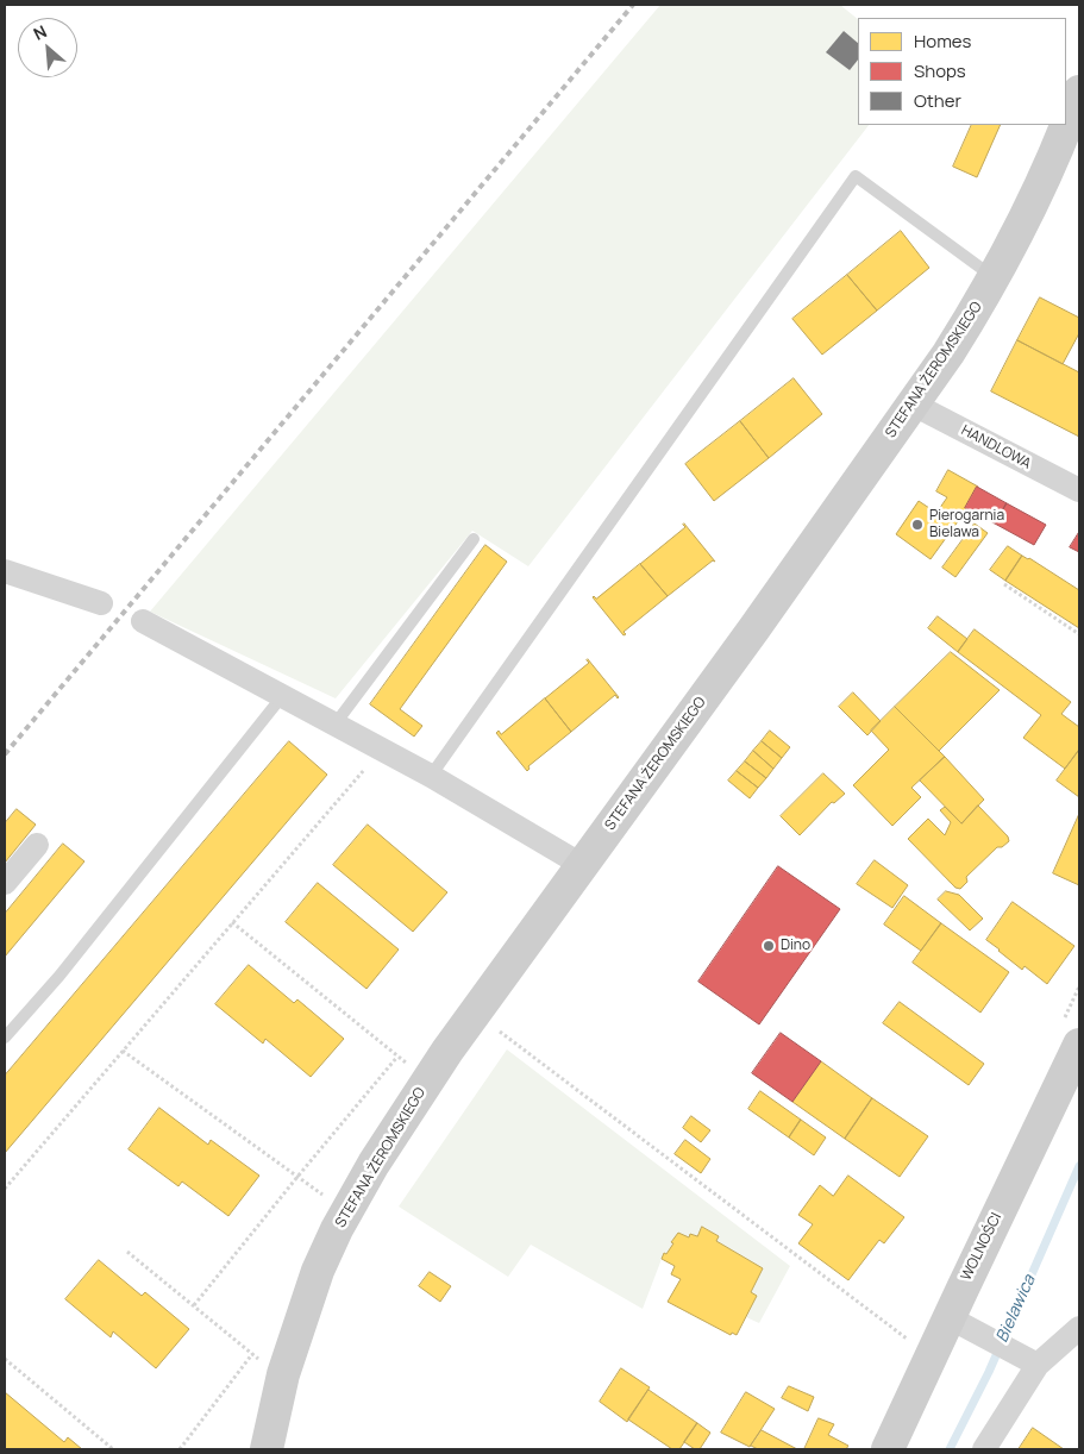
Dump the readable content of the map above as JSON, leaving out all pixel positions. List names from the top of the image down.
{
  "streets": {
    "street": ["STEFANA ŻEROMSKIEGO", "HANDLOWA", "WOLNOŚCI"]
  },
  "crossings": [
    ["STEFANA ŻEROMSKIEGO", "HANDLOWA"]
  ],
  "water": ["Bielawica"],
  "places": ["Pierogarnia Bielawa", "Dino"],
  "legend": ["Homes", "Shops", "Other"],
  "north": "top left"
}
